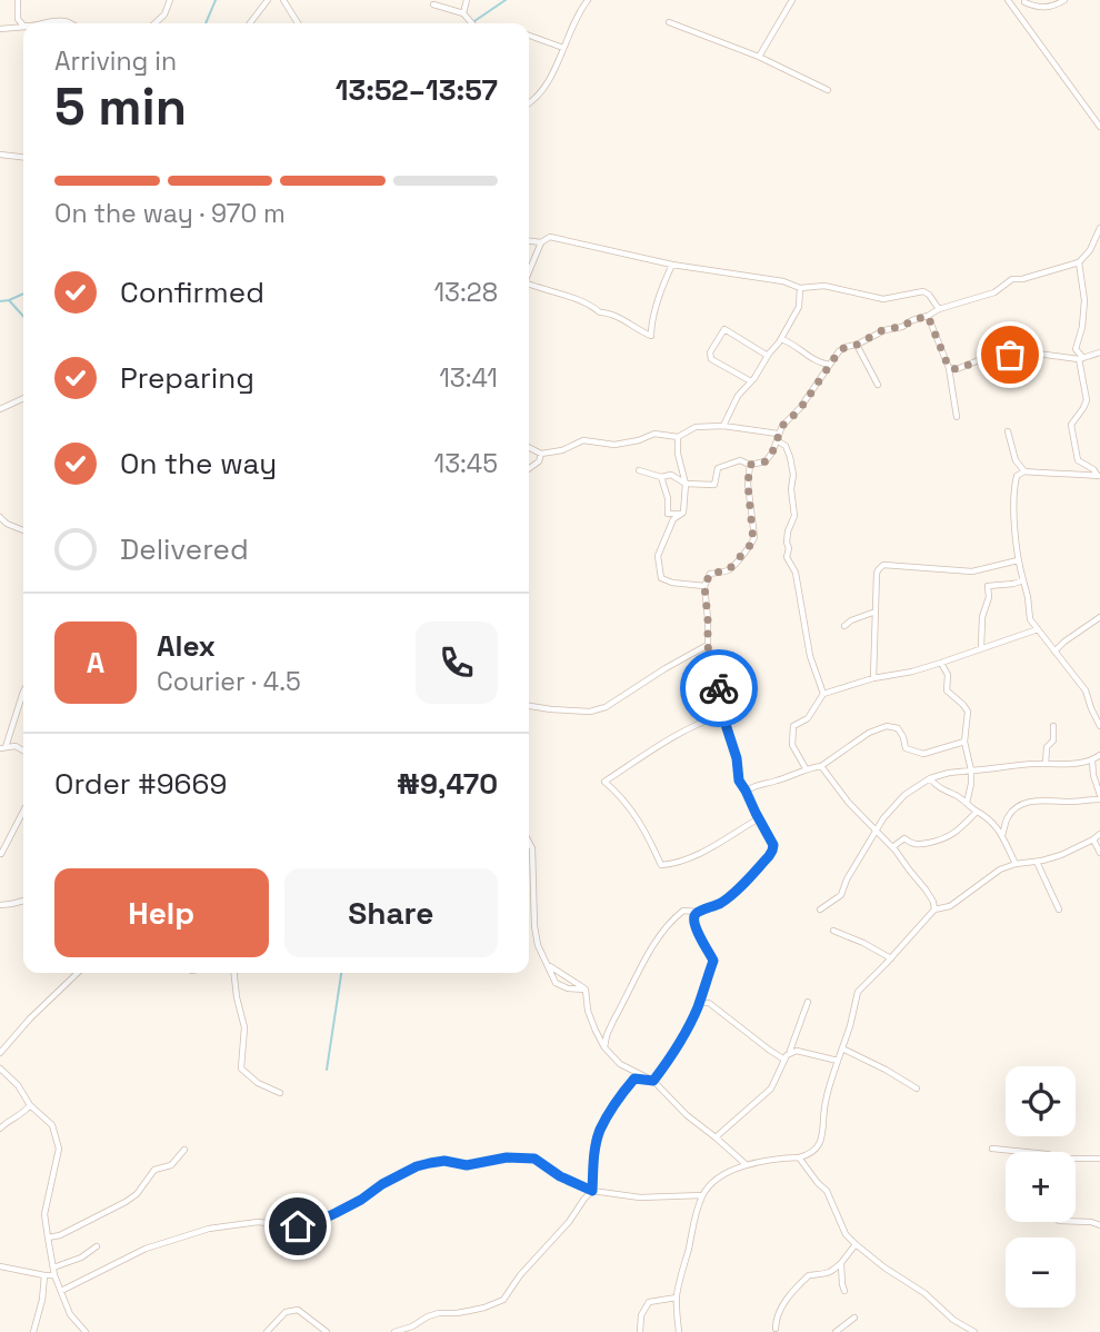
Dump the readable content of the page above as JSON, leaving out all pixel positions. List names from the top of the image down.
{
  "page": {
    "heading": ["5 min", "Arriving in", "13:52–13:57"],
    "panel": [
      "Alex",
      "Courier · 4.5",
      "Order #9669",
      "₦9,470"
    ],
    "bar": "On the way · 970 m",
    "list": [
      ["Confirmed", "13:28"],
      ["Preparing", "13:41"],
      ["On the way", "13:45"],
      "Delivered"
    ],
    "round": "A",
    "buttons": ["Help", "Share"],
    "map_buttons": ["+", "−"]
  }
}
